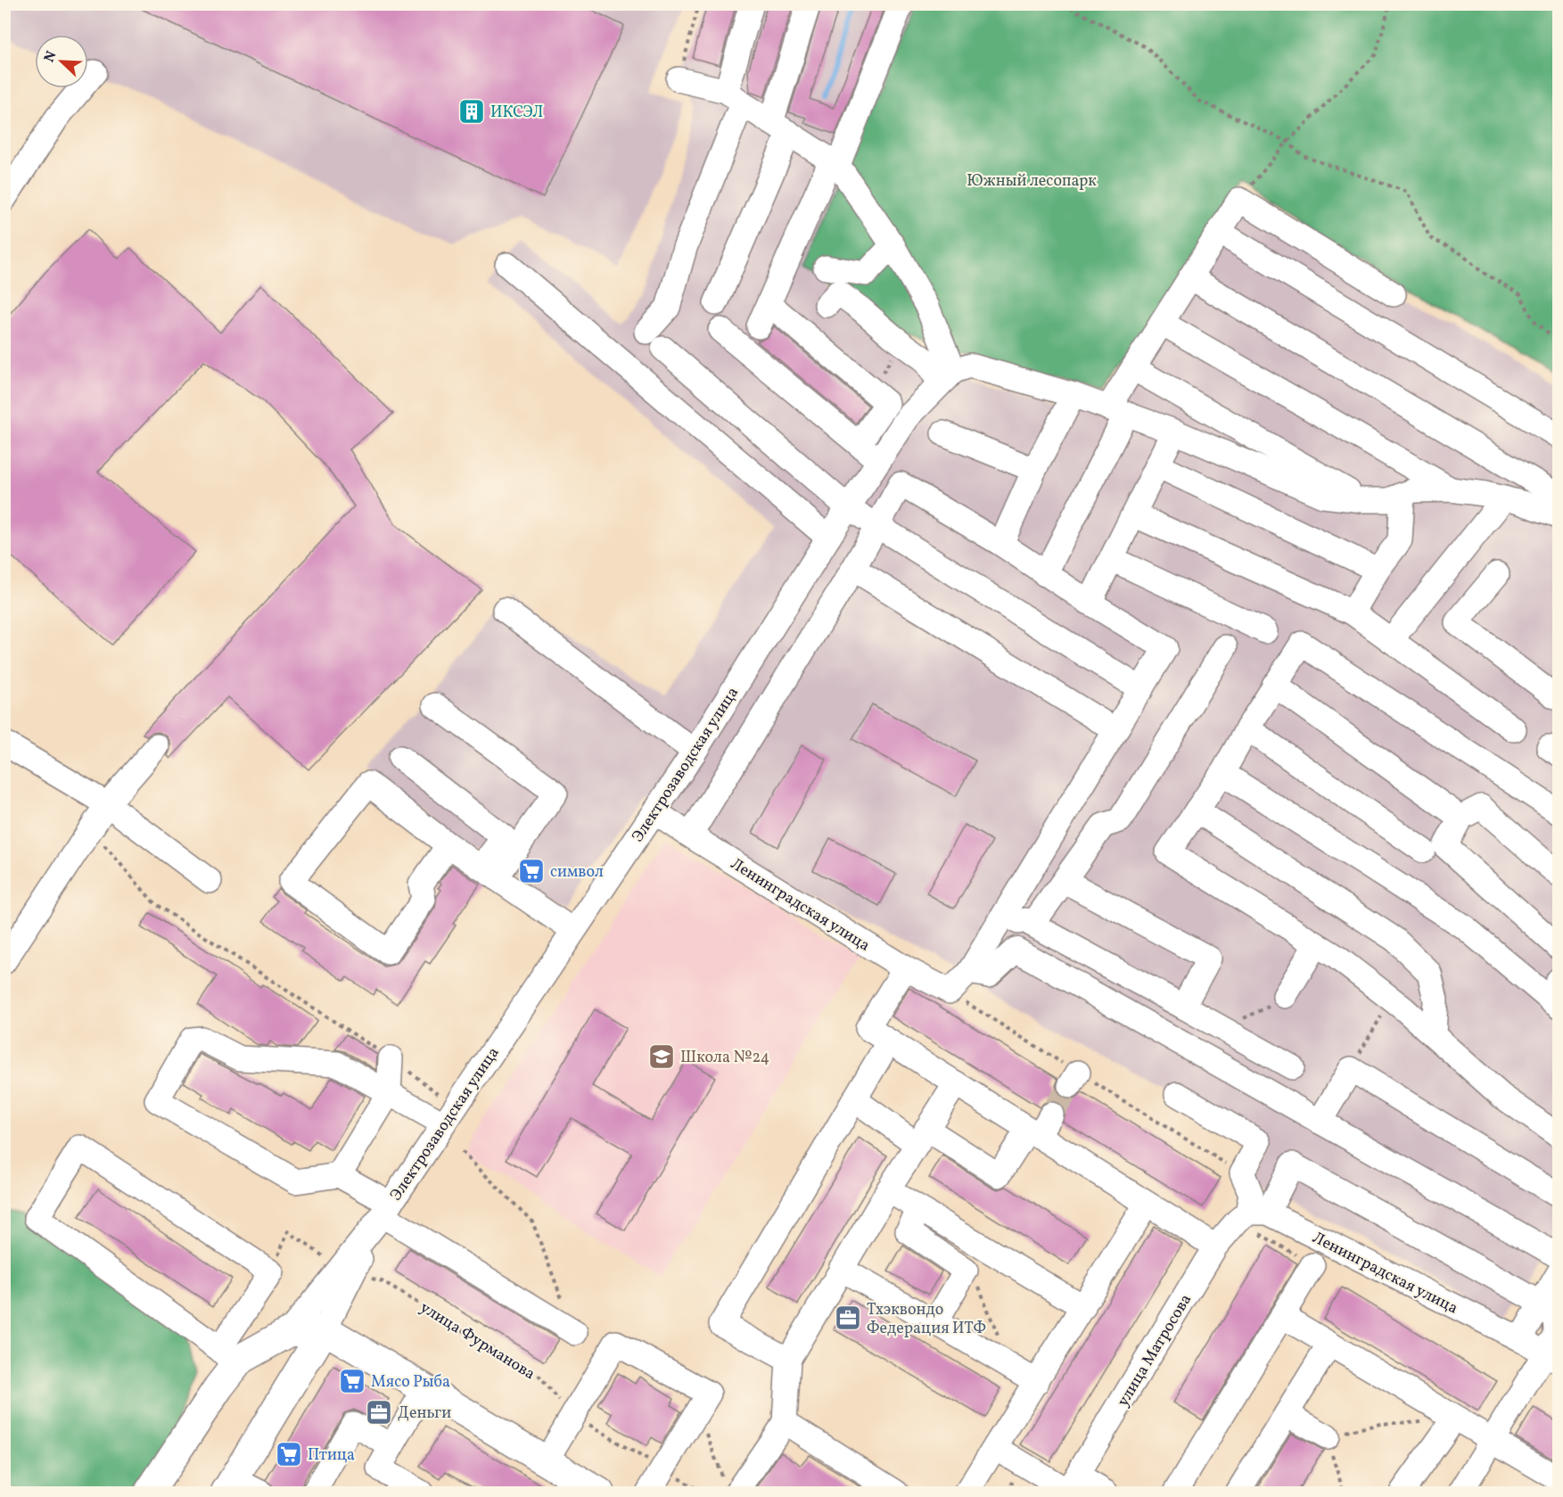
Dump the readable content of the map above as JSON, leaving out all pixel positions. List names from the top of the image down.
{
  "streets": {
    "main road": ["Электрозаводская улица"],
    "street": ["Ленинградская улица", "улица Матросова"],
    "path": ["улица Фурманова"]
  },
  "crossings": [
    ["Электрозаводская улица", "Ленинградская улица"],
    ["Электрозаводская улица", "улица Фурманова"],
    ["Ленинградская улица", "улица Матросова"]
  ],
  "parks": ["Южный лесопарк"],
  "places": {
    "building": ["ИКСЭЛ"],
    "supermarket": ["символ", "Мясо Рыба", "Птица"],
    "school or university": ["Школа №24"],
    "office": ["Тхэквондо Федерация ИТФ", "Деньги"]
  },
  "north": "top left"
}
